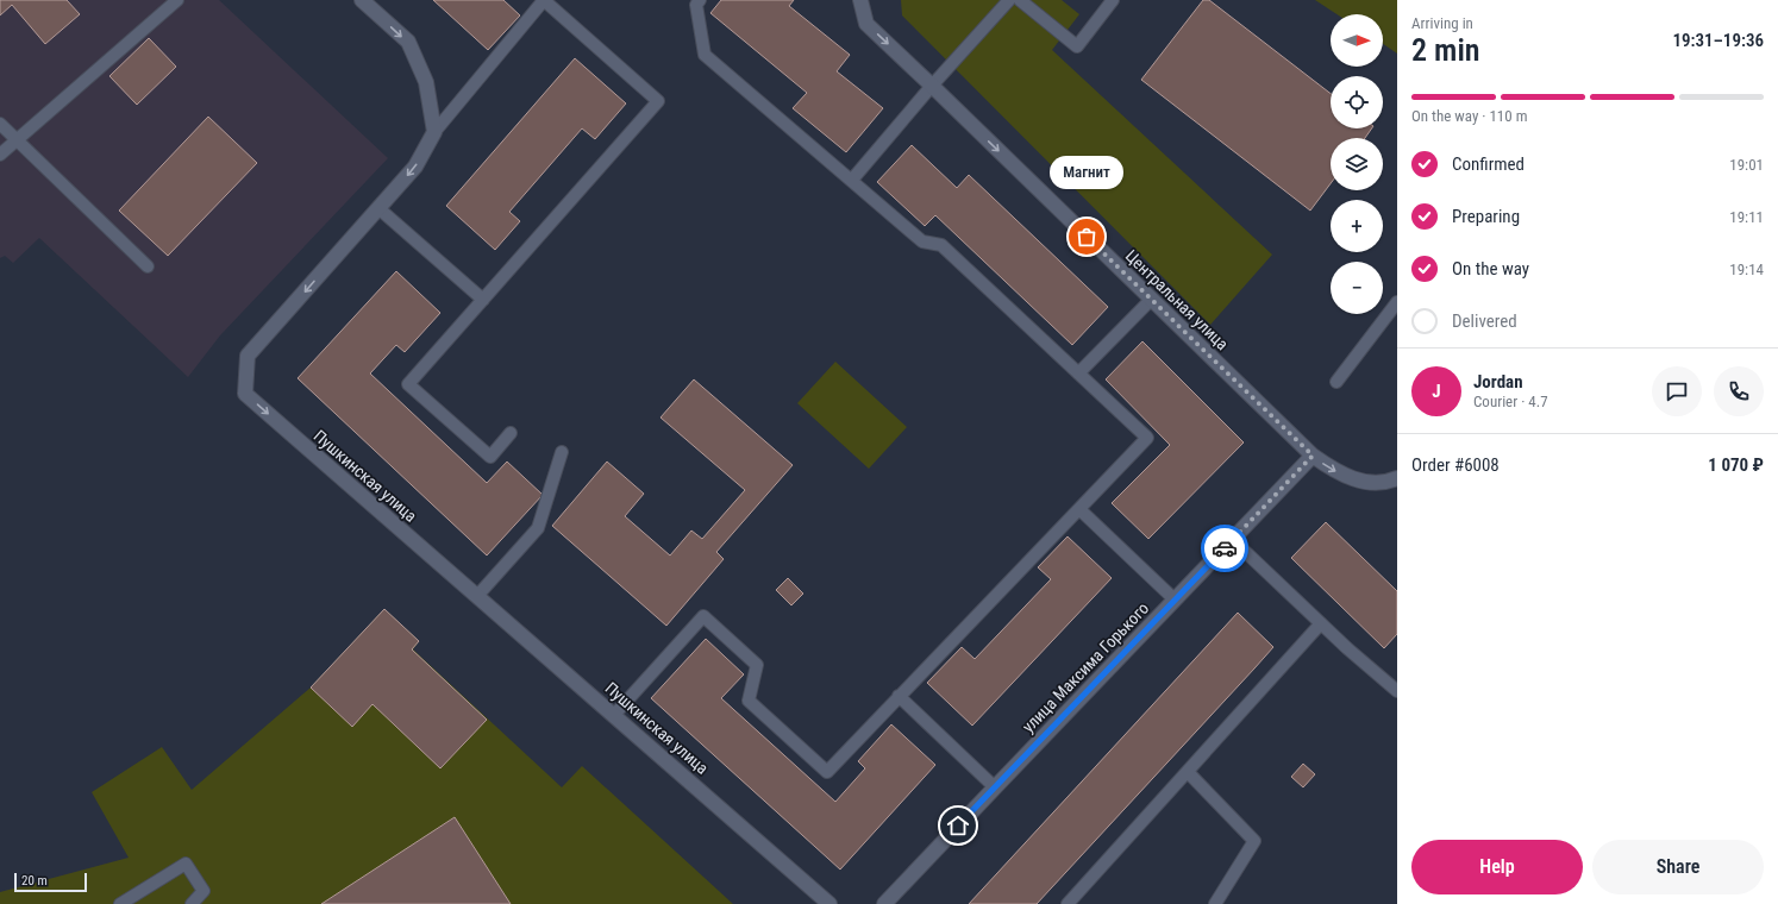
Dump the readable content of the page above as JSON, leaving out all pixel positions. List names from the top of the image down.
{
  "streets": {
    "street": ["Центральная улица", "Пушкинская улица", "улица Максима Горького"]
  },
  "crossings": [
    ["Центральная улица", "улица Максима Горького"]
  ],
  "one_way": ["Центральная улица"],
  "places": ["Магнит"],
  "scale_bar": "20 m",
  "north": "right",
  "page": {
    "heading": ["2 min", "Arriving in", "19:31–19:36"],
    "panel": [
      "Jordan",
      "Courier · 4.7",
      "Order #6008",
      "1 070 ₽"
    ],
    "map_buttons": ["+", "−"],
    "bar": "On the way · 110 m",
    "list": [
      ["Confirmed", "19:01"],
      ["Preparing", "19:11"],
      ["On the way", "19:14"],
      "Delivered"
    ],
    "bubble": "Магнит",
    "round": "J",
    "buttons": ["Help", "Share"],
    "scale": "20 m"
  }
}
